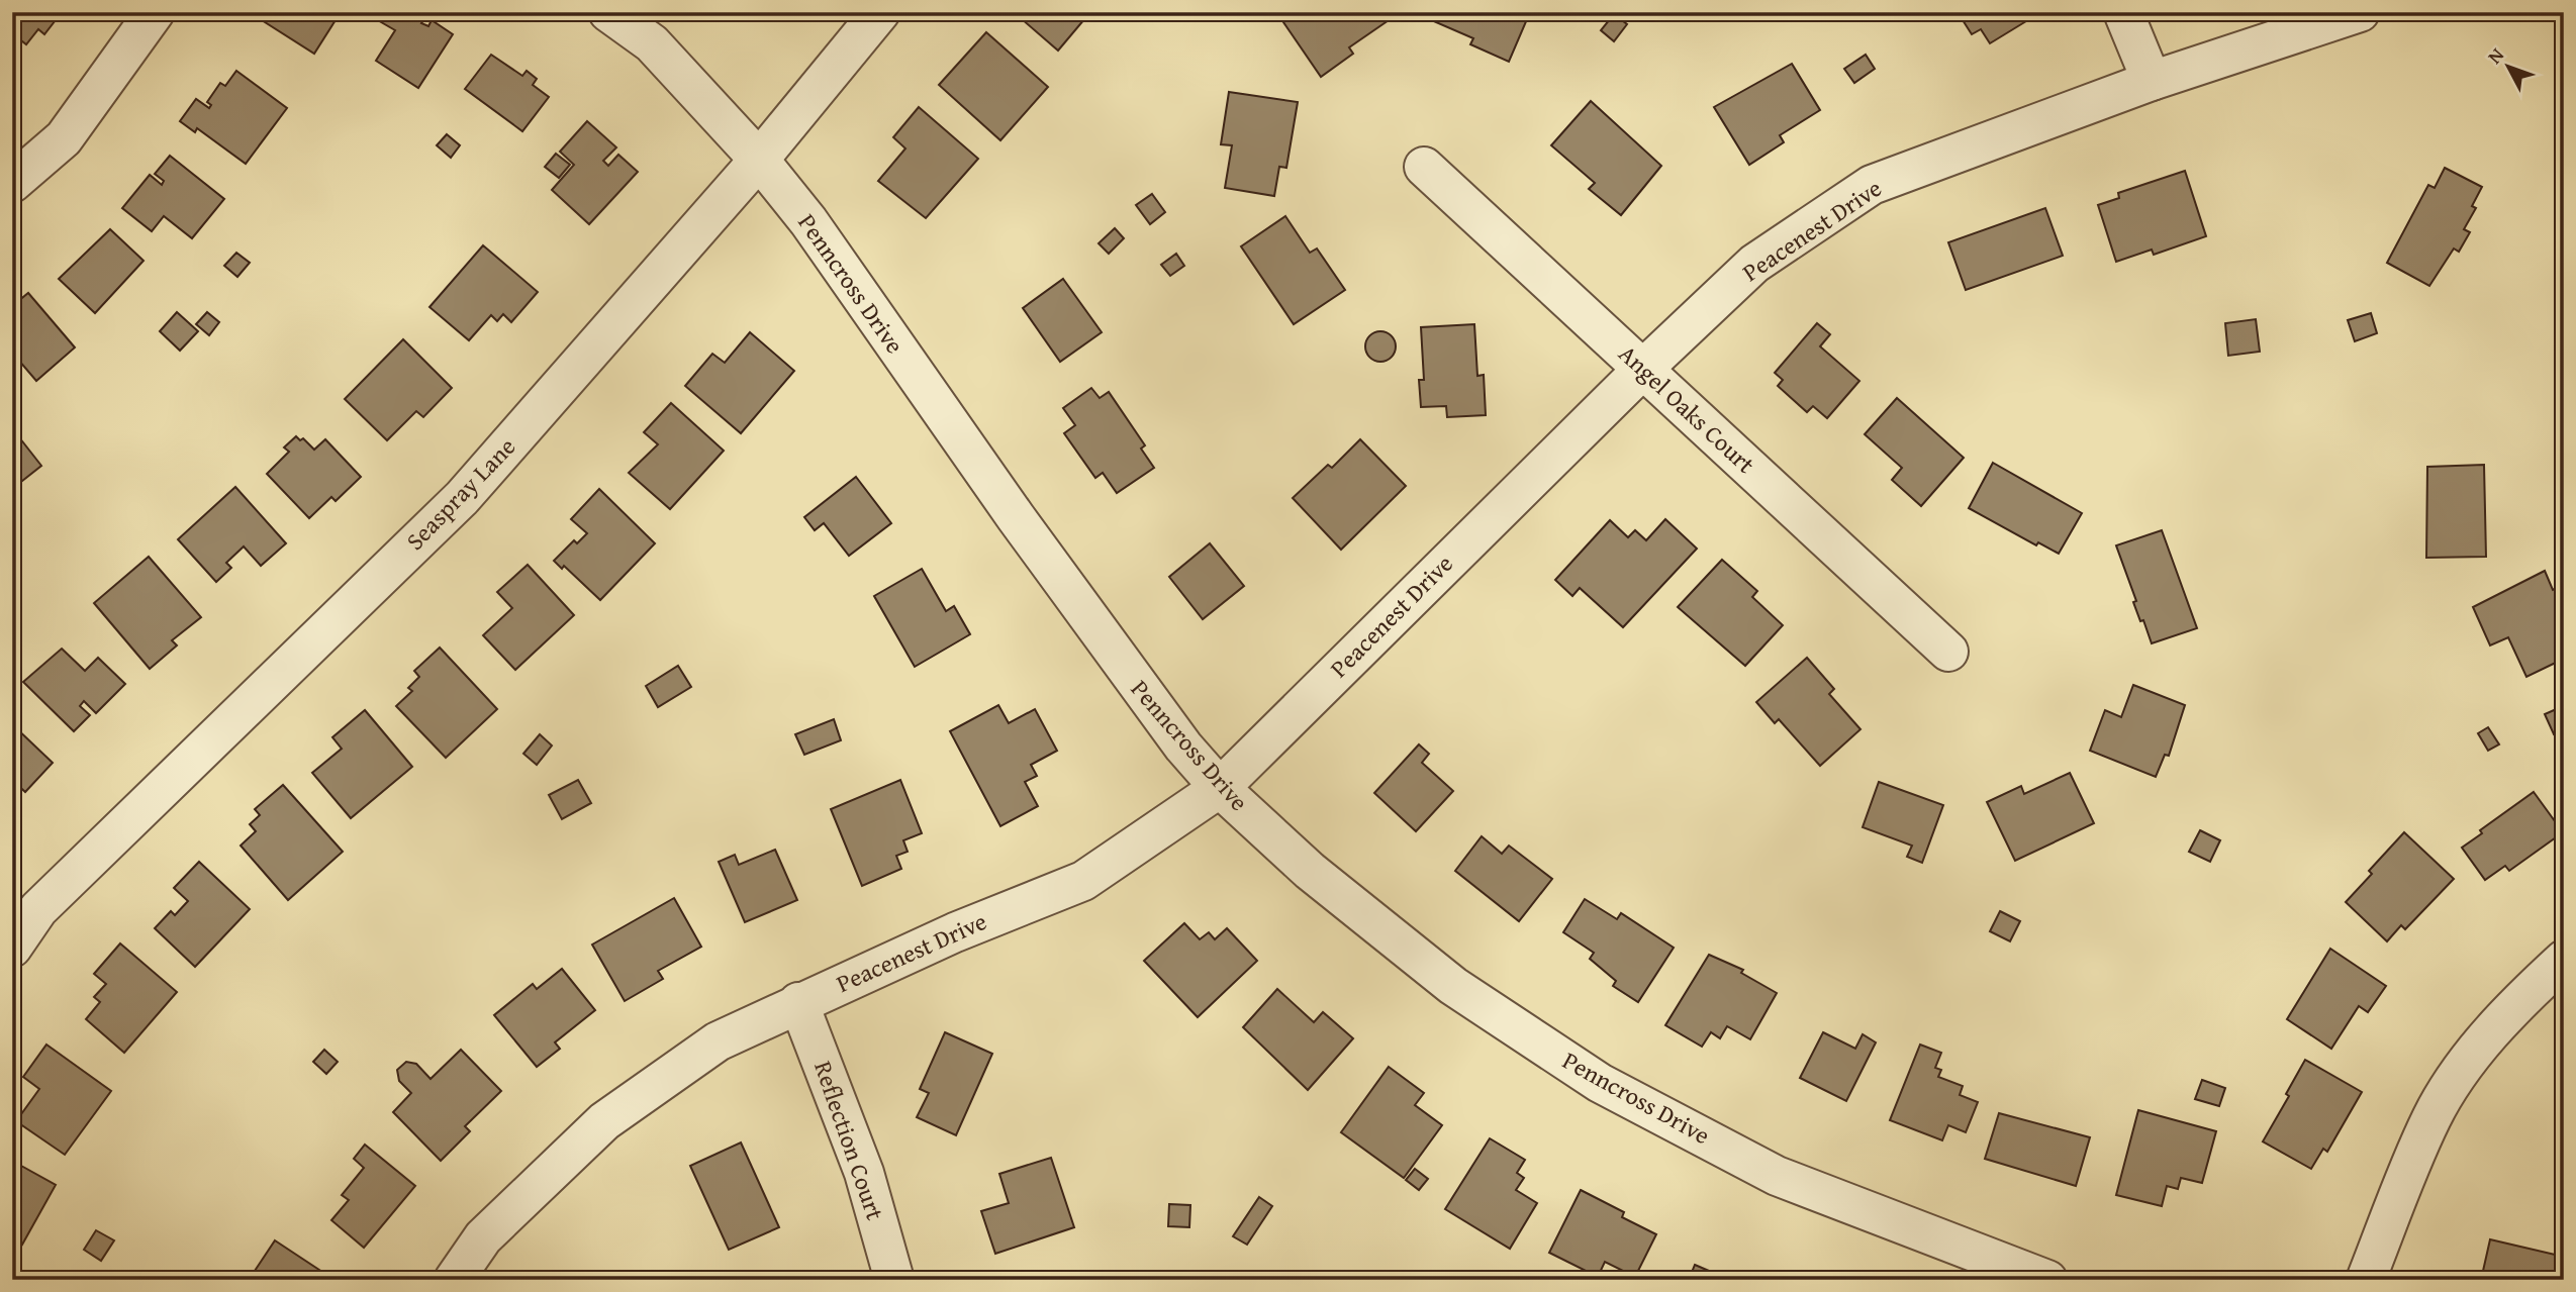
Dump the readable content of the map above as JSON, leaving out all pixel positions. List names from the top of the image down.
{
  "streets": {
    "street": [
      "Peacenest Drive",
      "Penncross Drive",
      "Angel Oaks Court",
      "Seaspray Lane",
      "Reflection Court"
    ]
  },
  "crossings": [
    ["Peacenest Drive", "Penncross Drive"],
    ["Peacenest Drive", "Angel Oaks Court"],
    ["Peacenest Drive", "Reflection Court"],
    ["Penncross Drive", "Seaspray Lane"]
  ],
  "north": "top left"
}
